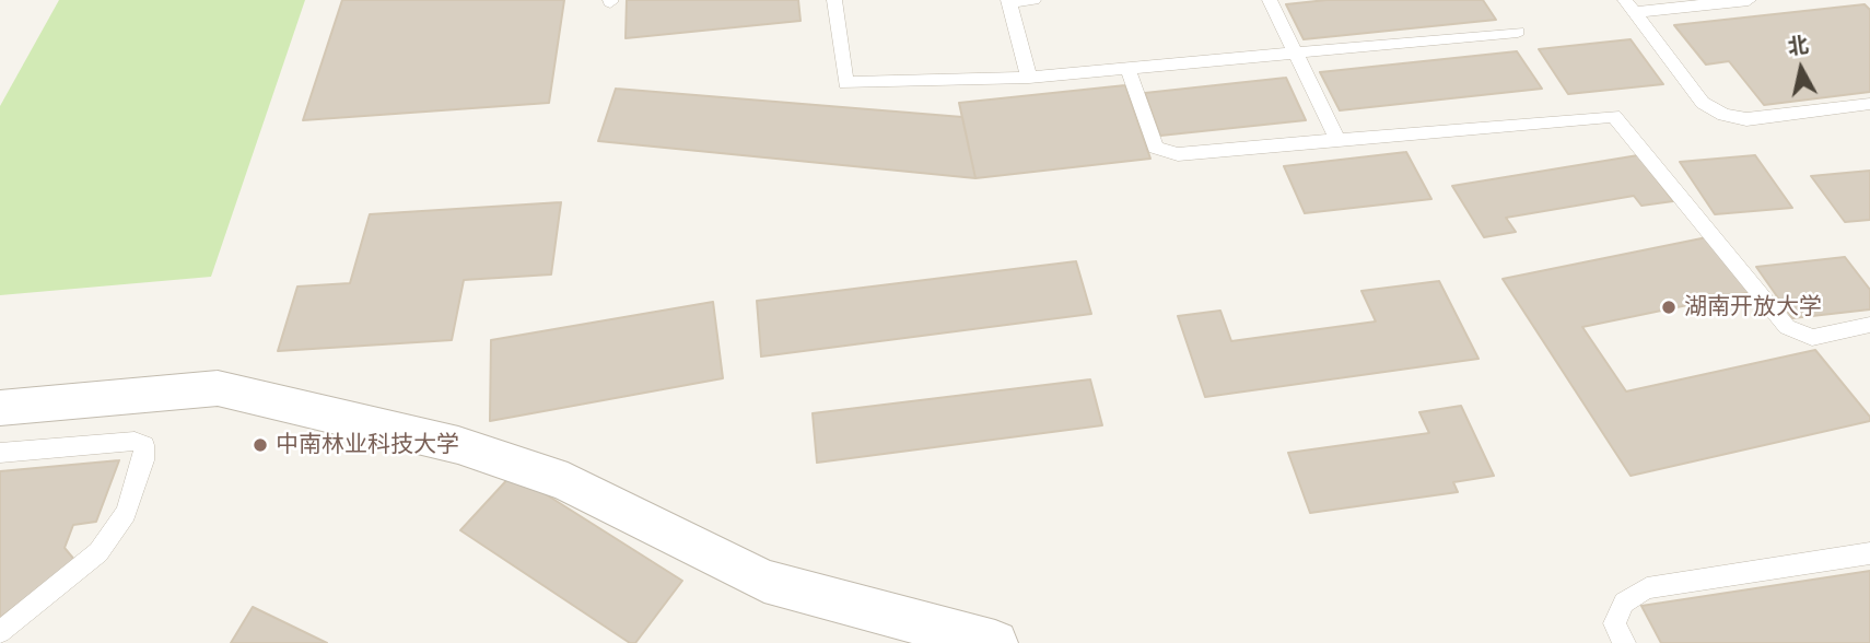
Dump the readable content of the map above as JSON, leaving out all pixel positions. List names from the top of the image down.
{
  "places": ["湖南开放大学", "中南林业科技大学"],
  "north": "top"
}
